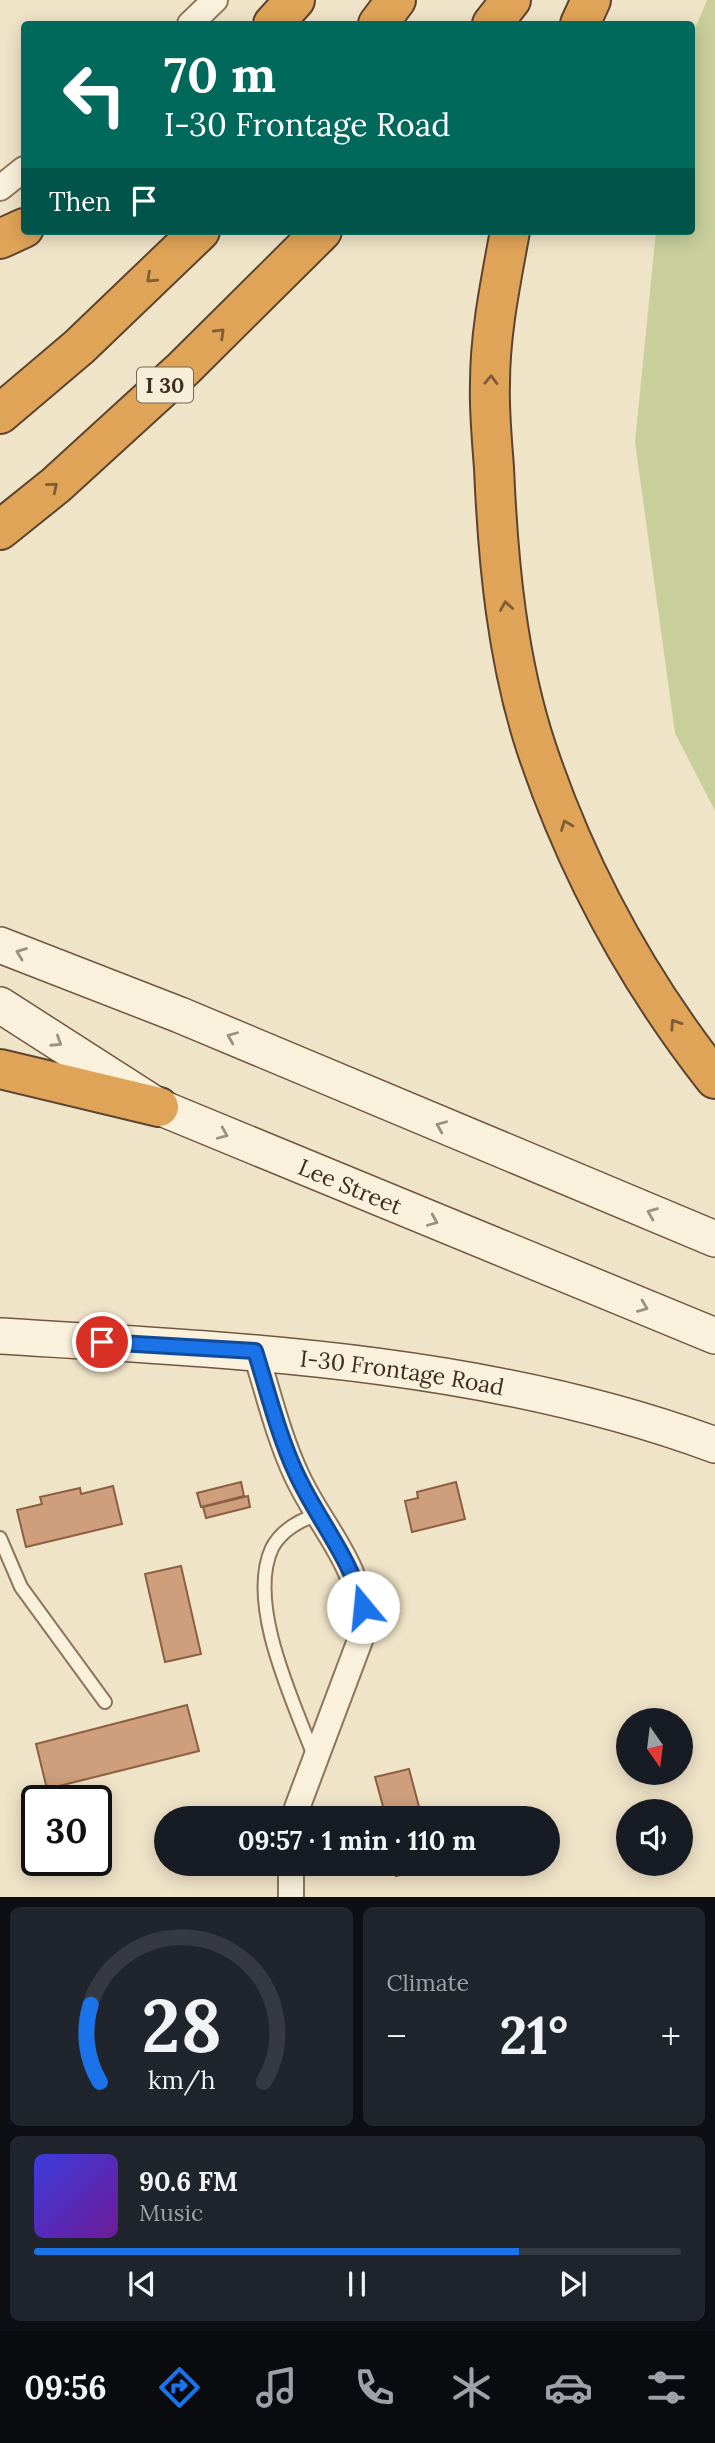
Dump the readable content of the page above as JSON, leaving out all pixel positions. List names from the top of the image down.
{
  "streets": {
    "highway": ["I 30"],
    "main road": ["Lee Street", "I-30 Frontage Road"]
  },
  "north": "bottom",
  "page": {
    "turn": ["70 m", "I-30 Frontage Road"],
    "then": "Then",
    "limit": "30",
    "trip": "09:57 · 1 min · 110 m",
    "tile": "Climate",
    "heat": ["−", "21°", "+"],
    "song": ["90.6 FM", "Music"],
    "tabs": "09:56",
    "gauge": ["28", "km/h"]
  }
}
